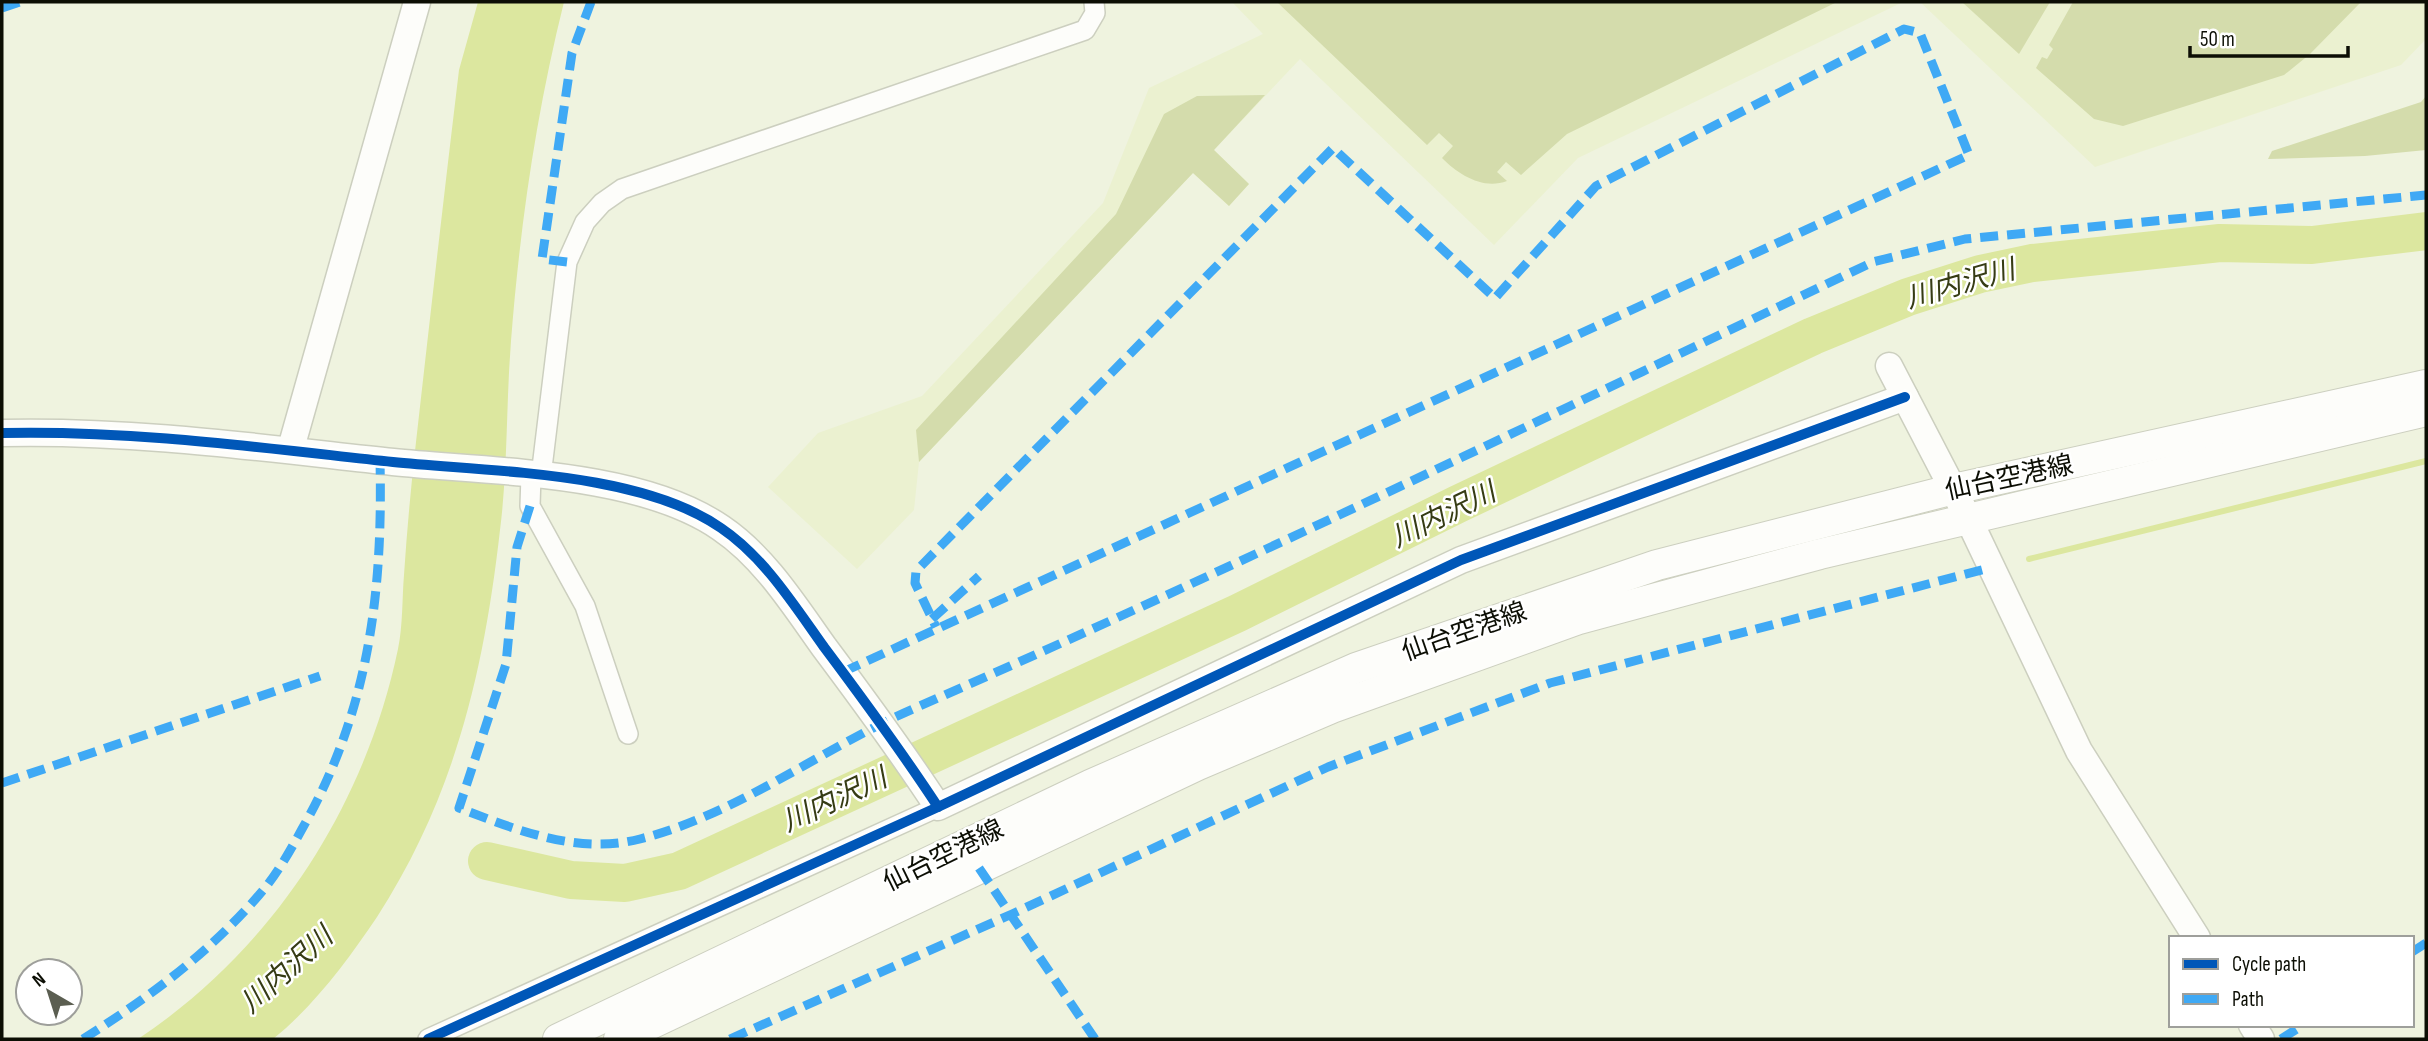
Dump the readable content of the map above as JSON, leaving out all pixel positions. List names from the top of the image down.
{
  "streets": {
    "main road": ["仙台空港線"]
  },
  "water": ["川内沢川"],
  "legend": ["Cycle path", "Path"],
  "scale_bar": "50 m",
  "north": "top left"
}
